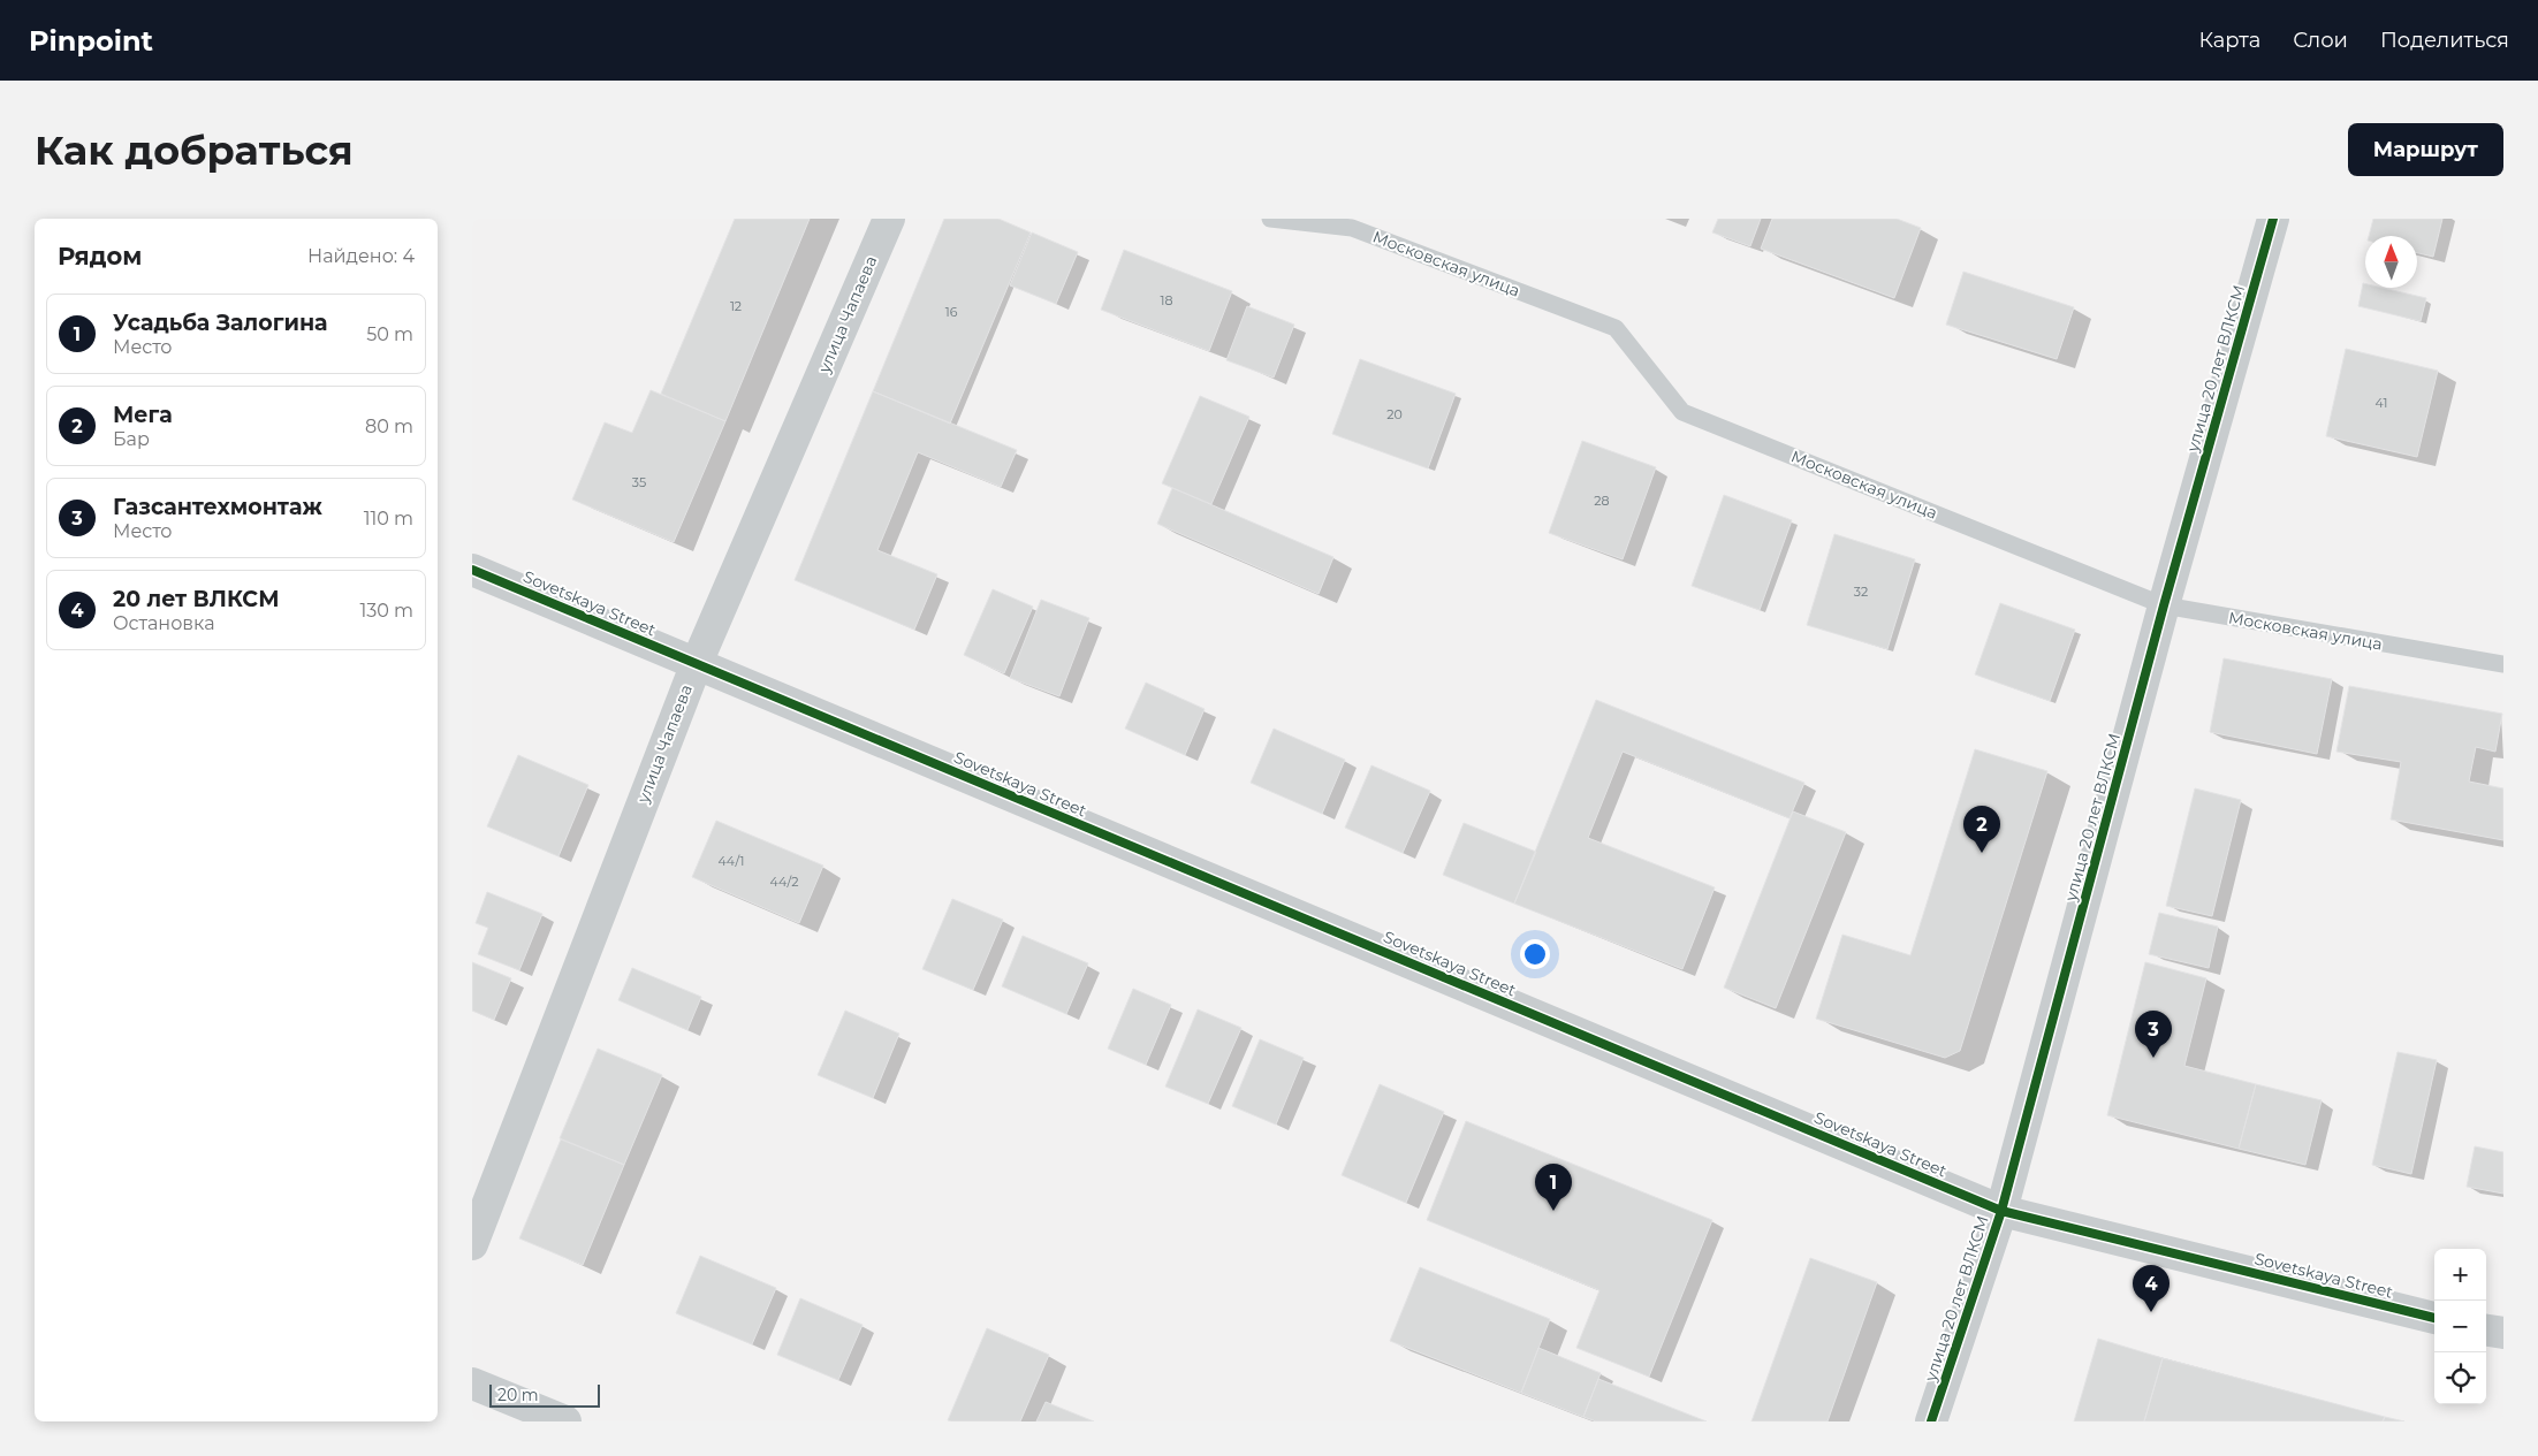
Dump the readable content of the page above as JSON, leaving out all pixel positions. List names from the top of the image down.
{
  "streets": {
    "street": ["улица Чапаева", "улица 20 лет ВЛКСМ", "Sovetskaya Street"],
    "lane": ["Московская улица"]
  },
  "crossings": [
    ["Московская улица", "улица 20 лет ВЛКСМ"],
    ["улица Чапаева", "Sovetskaya Street"],
    ["улица 20 лет ВЛКСМ", "Sovetskaya Street"]
  ],
  "house_numbers": [
    "18",
    "12",
    "16",
    "41",
    "20",
    "35",
    "28",
    "32",
    "44/1",
    "44/2"
  ],
  "scale_bar": "20 m",
  "north": "top",
  "page": {
    "header": "Pinpoint",
    "nav": ["Карта", "Слои", "Поделиться"],
    "buttons": "Маршрут",
    "title": "Как добраться",
    "heading": ["Рядом", "Найдено: 4"],
    "list": [
      {
        "mark": "1",
        "name": "Усадьба Залогина",
        "note": "Место",
        "value": "50 m"
      },
      {
        "mark": "2",
        "name": "Мега",
        "note": "Бар",
        "value": "80 m"
      },
      {
        "mark": "3",
        "name": "Газсантехмонтаж",
        "note": "Место",
        "value": "110 m"
      },
      {
        "mark": "4",
        "name": "20 лет ВЛКСМ",
        "note": "Остановка",
        "value": "130 m"
      }
    ],
    "pins": [
      "2",
      "3",
      "1",
      "4"
    ],
    "map_buttons": ["+", "−"],
    "scale": "20 m"
  }
}
